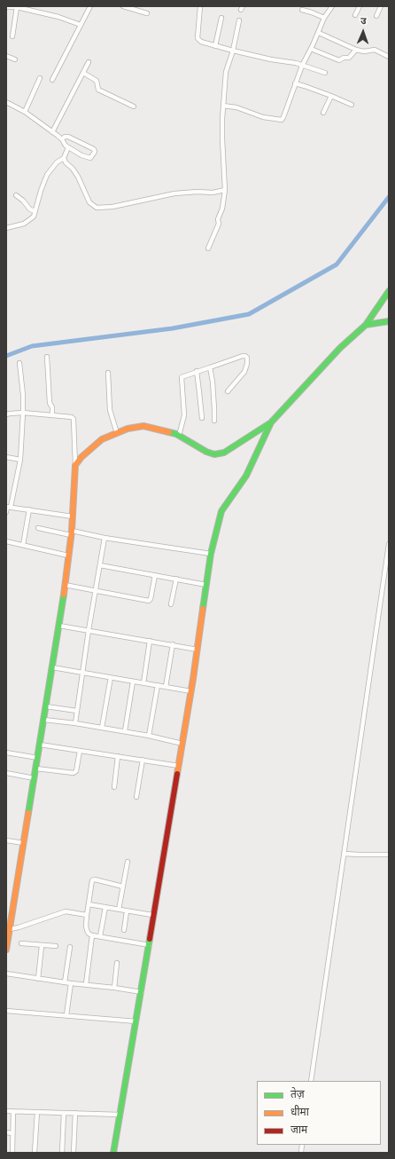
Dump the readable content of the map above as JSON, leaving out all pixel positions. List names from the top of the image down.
{
  "legend": ["तेज़", "धीमा", "जाम"],
  "north": "top"
}
